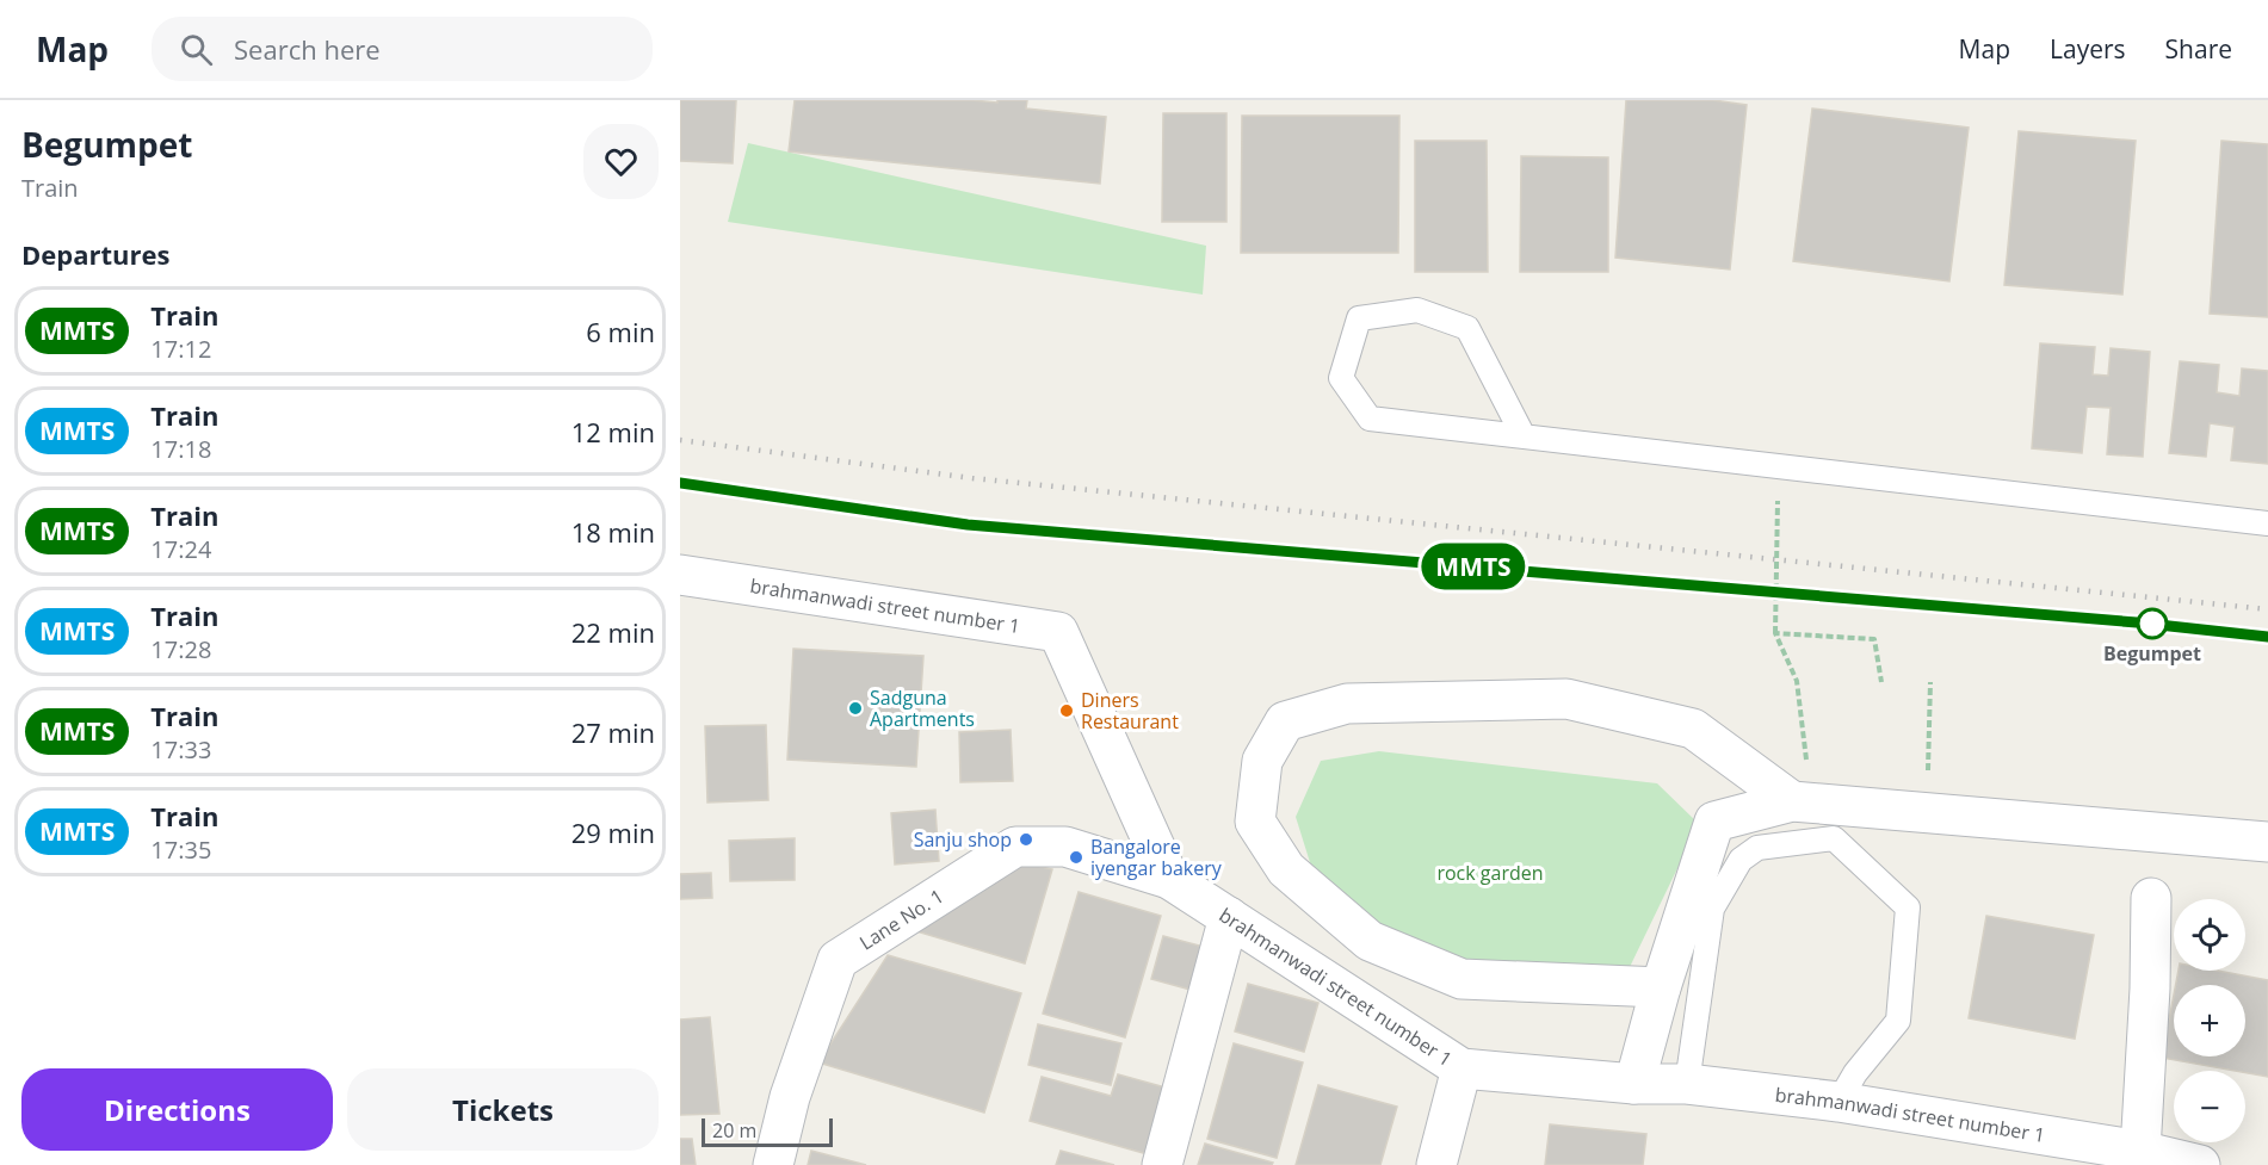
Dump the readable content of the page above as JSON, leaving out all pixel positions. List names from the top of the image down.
{
  "streets": {
    "street": ["brahmanwadi street number 1", "Lane No. 1"]
  },
  "crossings": [
    ["brahmanwadi street number 1", "Lane No. 1"]
  ],
  "parks": ["rock garden"],
  "places": [
    "Begumpet",
    "Sadguna Apartments",
    "Diners Restaurant",
    "Sanju shop",
    "Bangalore iyengar bakery"
  ],
  "scale_bar": "20 m",
  "page": {
    "header": "Map",
    "search": "Search here",
    "nav": ["Map", "Layers", "Share"],
    "heading": [
      ["Begumpet", "Train"],
      "Departures"
    ],
    "on_map": "MMTS",
    "list": [
      {
        "mark": "MMTS",
        "name": "Train",
        "note": "17:12",
        "value": "6 min"
      },
      {
        "mark": "MMTS",
        "name": "Train",
        "note": "17:18",
        "value": "12 min"
      },
      {
        "mark": "MMTS",
        "name": "Train",
        "note": "17:24",
        "value": "18 min"
      },
      {
        "mark": "MMTS",
        "name": "Train",
        "note": "17:28",
        "value": "22 min"
      },
      {
        "mark": "MMTS",
        "name": "Train",
        "note": "17:33",
        "value": "27 min"
      },
      {
        "mark": "MMTS",
        "name": "Train",
        "note": "17:35",
        "value": "29 min"
      }
    ],
    "map_buttons": ["+", "−"],
    "buttons": ["Directions", "Tickets"],
    "scale": "20 m"
  }
}
